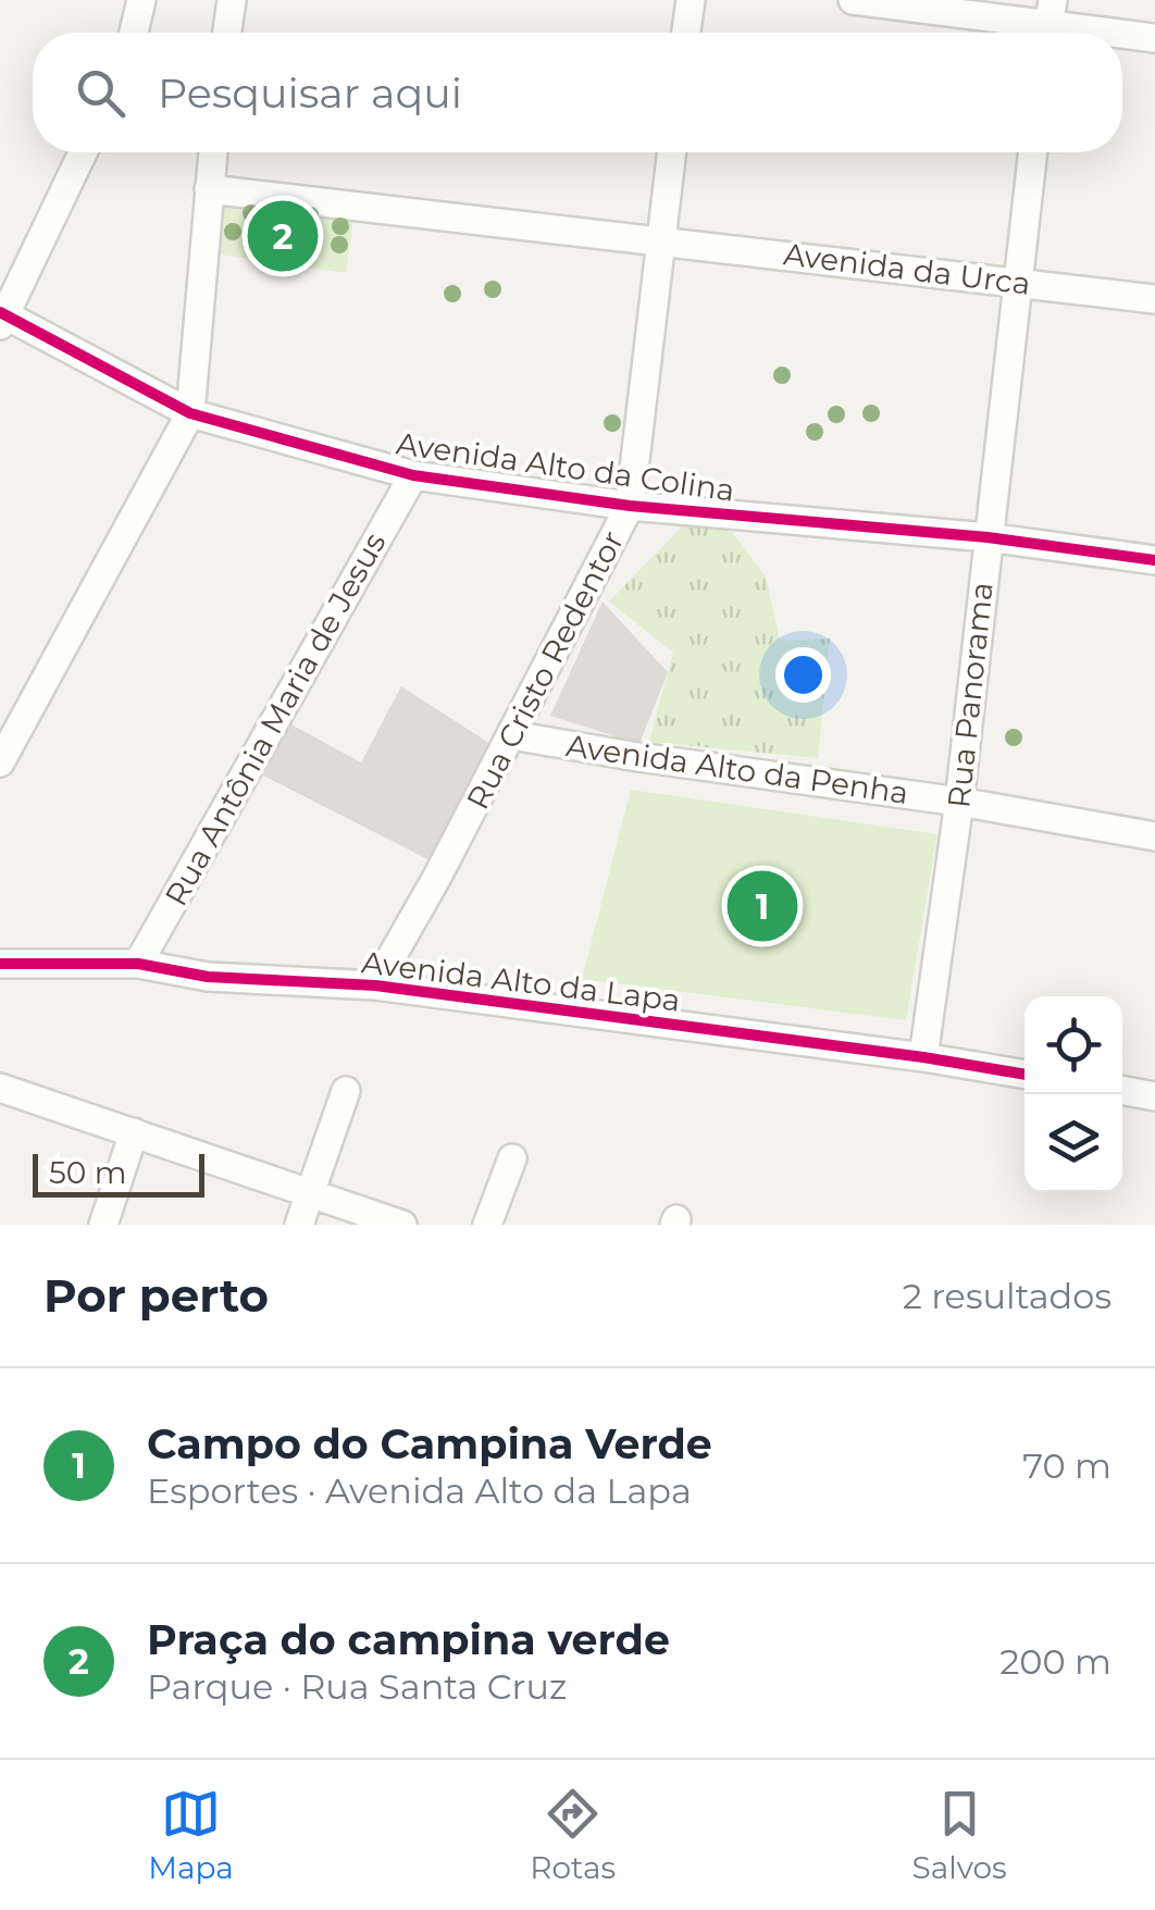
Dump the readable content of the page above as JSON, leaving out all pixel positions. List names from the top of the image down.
{
  "streets": {
    "street": [
      "Avenida da Urca",
      "Avenida Alto da Colina",
      "Rua Cristo Redentor",
      "Rua Panorama",
      "Rua Antônia Maria de Jesus",
      "Avenida Alto da Penha",
      "Avenida Alto da Lapa"
    ]
  },
  "crossings": [
    ["Avenida da Urca", "Rua Cristo Redentor"],
    ["Avenida da Urca", "Rua Panorama"],
    ["Avenida Alto da Colina", "Rua Cristo Redentor"],
    ["Avenida Alto da Colina", "Rua Panorama"],
    ["Avenida Alto da Colina", "Rua Antônia Maria de Jesus"],
    ["Rua Cristo Redentor", "Avenida Alto da Penha"],
    ["Rua Cristo Redentor", "Avenida Alto da Lapa"],
    ["Rua Panorama", "Avenida Alto da Penha"],
    ["Rua Panorama", "Avenida Alto da Lapa"],
    ["Rua Antônia Maria de Jesus", "Avenida Alto da Lapa"]
  ],
  "scale_bar": "50 m",
  "page": {
    "search": "Pesquisar aqui",
    "pins": ["2", "1"],
    "scale": "50 m",
    "heading": ["Por perto", "2 resultados"],
    "list": [
      {
        "mark": "1",
        "name": "Campo do Campina Verde",
        "note": "Esportes · Avenida Alto da Lapa",
        "value": "70 m"
      },
      {
        "mark": "2",
        "name": "Praça do campina verde",
        "note": "Parque · Rua Santa Cruz",
        "value": "200 m"
      }
    ],
    "nav": ["Mapa", "Rotas", "Salvos"]
  }
}
